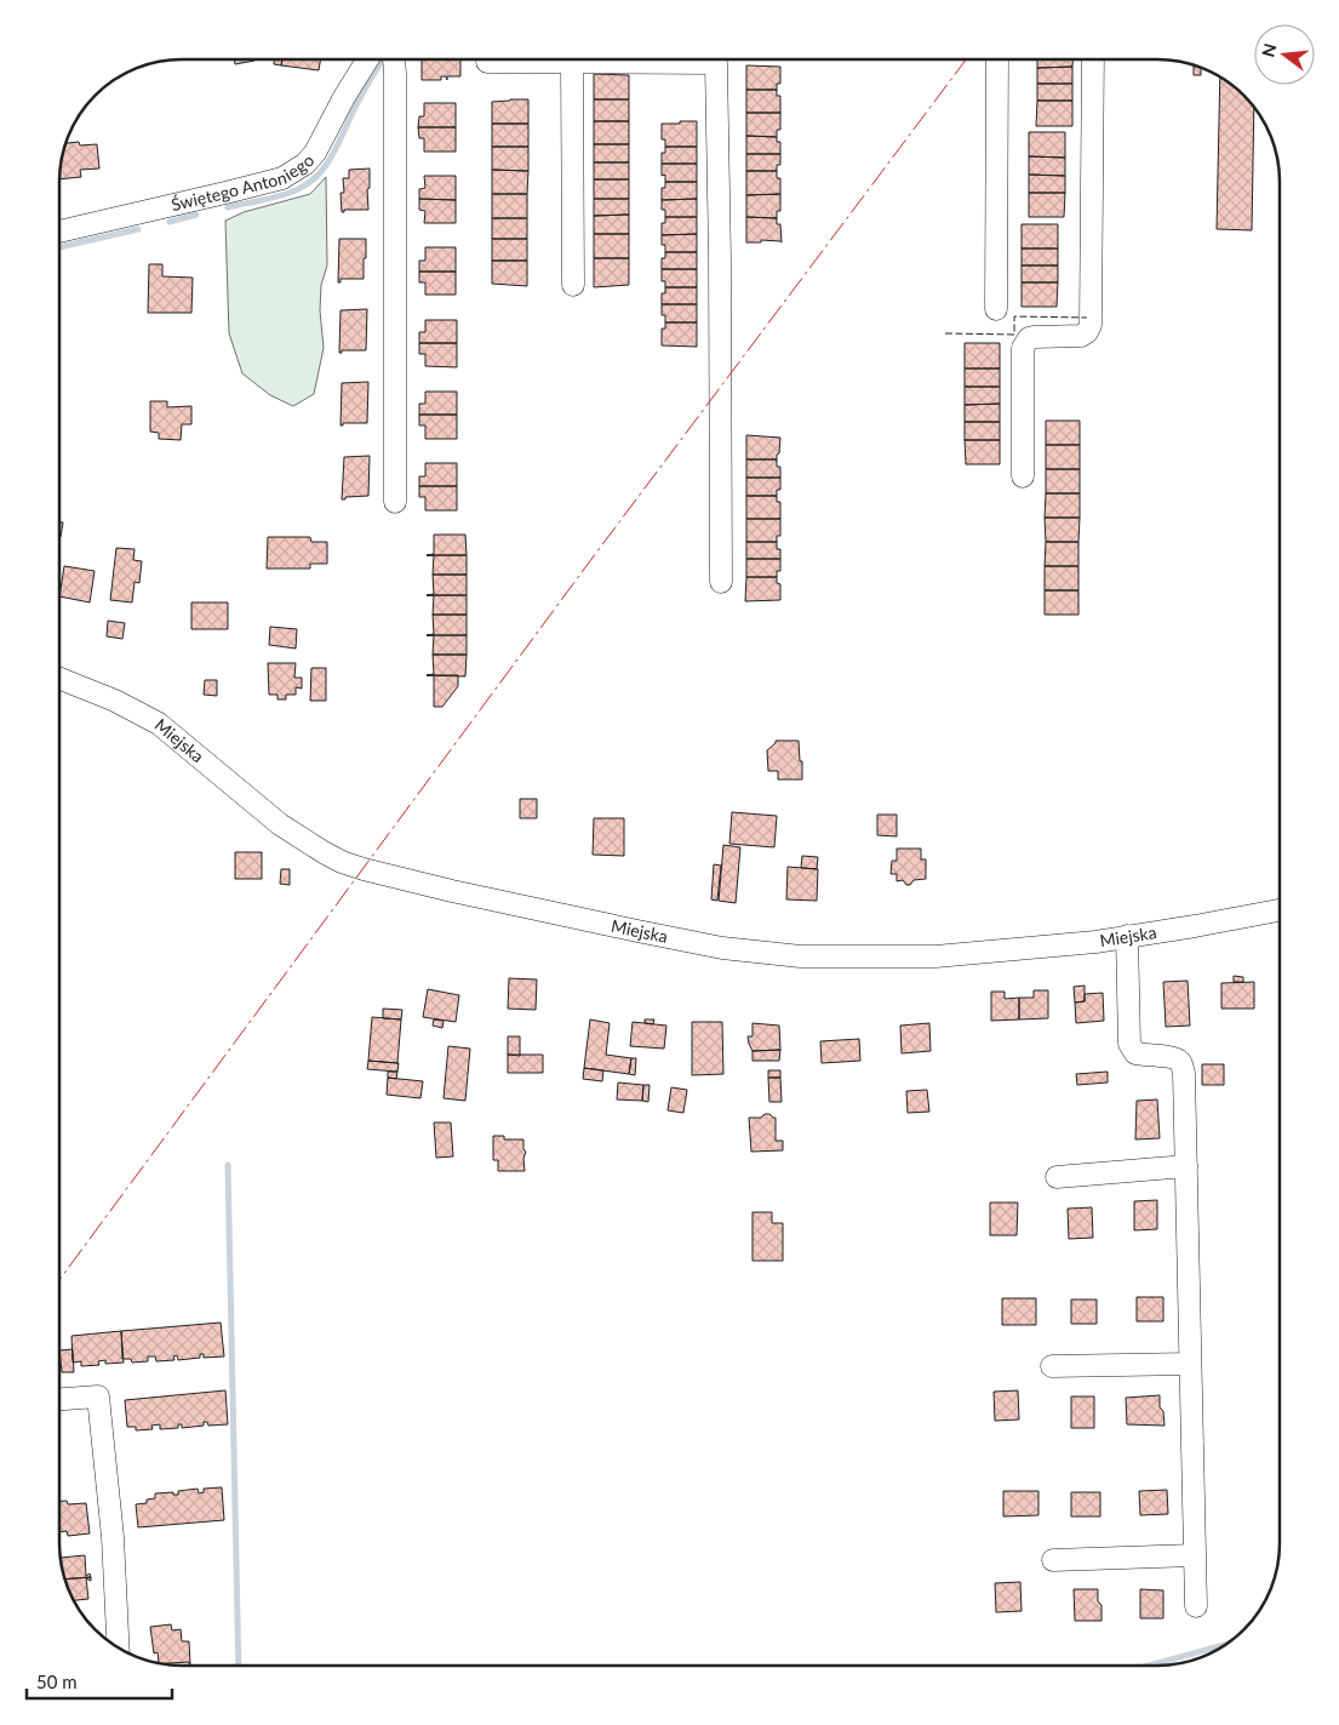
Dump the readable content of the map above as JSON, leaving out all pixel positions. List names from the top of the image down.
{
  "streets": {
    "street": ["Świętego Antoniego", "Miejska"]
  },
  "scale_bar": "50 m",
  "north": "left"
}
